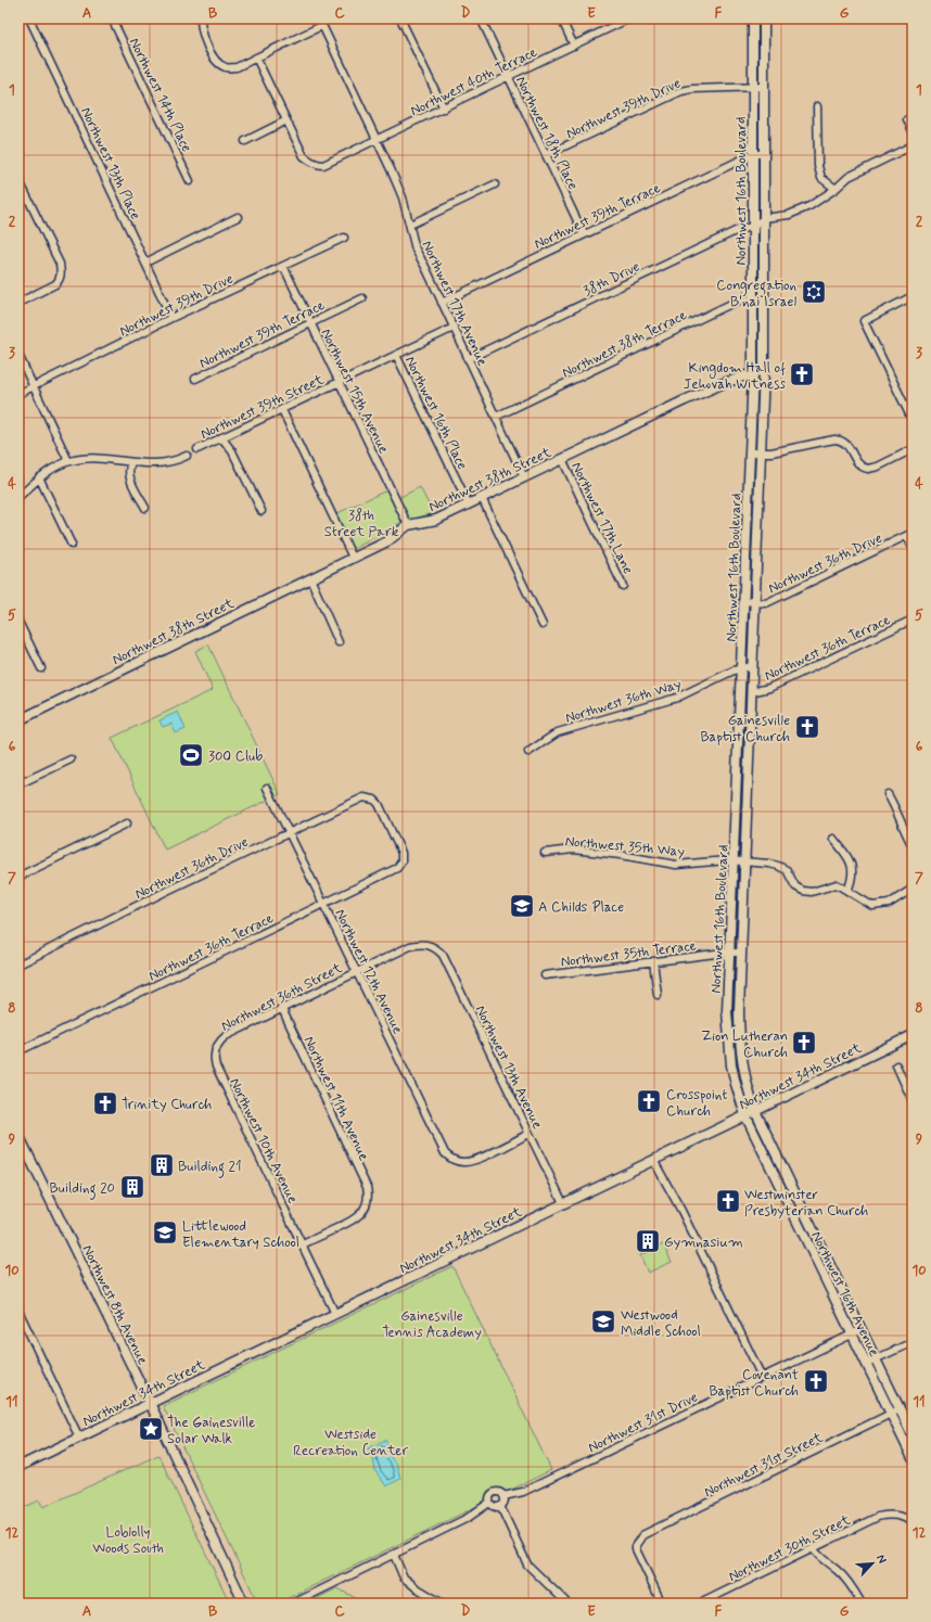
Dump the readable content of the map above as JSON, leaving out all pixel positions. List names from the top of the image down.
{
  "streets": {
    "main road": [
      "Northwest 16th Boulevard",
      "Northwest 38th Street",
      "Northwest 34th Street",
      "Northwest 16th Avenue",
      "Northwest 8th Avenue"
    ],
    "street": [
      "Northwest 40th Terrace",
      "Northwest 14th Place",
      "Northwest 39th Drive",
      "Northwest 18th Place",
      "Northwest 13th Place",
      "Northwest 39th Terrace",
      "38th Drive",
      "Northwest 17th Avenue",
      "Northwest 38th Terrace",
      "Northwest 15th Avenue",
      "Northwest 39th Street",
      "Northwest 16th Place",
      "Northwest 17th Lane",
      "Northwest 36th Drive",
      "Northwest 36th Terrace",
      "Northwest 36th Way",
      "Northwest 35th Way",
      "Northwest 35th Terrace",
      "Northwest 12th Avenue",
      "Northwest 36th Street",
      "Northwest 13th Avenue",
      "Northwest 11th Avenue",
      "Northwest 10th Avenue",
      "Northwest 31st Drive",
      "Northwest 31st Street",
      "Northwest 30th Street"
    ]
  },
  "crossings": [
    ["Northwest 40th Terrace", "Northwest 18th Place"],
    ["Northwest 40th Terrace", "Northwest 17th Avenue"],
    ["Northwest 39th Drive", "Northwest 18th Place"],
    ["Northwest 39th Drive", "Northwest 13th Place"],
    ["Northwest 39th Drive", "Northwest 16th Boulevard"],
    ["Northwest 39th Drive", "Northwest 15th Avenue"],
    ["Northwest 18th Place", "Northwest 39th Terrace"],
    ["Northwest 16th Boulevard", "Northwest 39th Terrace"],
    ["Northwest 16th Boulevard", "38th Drive"],
    ["Northwest 16th Boulevard", "Northwest 38th Terrace"],
    ["Northwest 16th Boulevard", "Northwest 38th Street"],
    ["Northwest 16th Boulevard", "Northwest 36th Drive"],
    ["Northwest 16th Boulevard", "Northwest 36th Terrace"],
    ["Northwest 16th Boulevard", "Northwest 36th Way"],
    ["Northwest 16th Boulevard", "Northwest 35th Way"],
    ["Northwest 16th Boulevard", "Northwest 35th Terrace"],
    ["Northwest 16th Boulevard", "Northwest 34th Street"],
    ["Northwest 16th Boulevard", "Northwest 16th Avenue"],
    ["Northwest 39th Terrace", "Northwest 17th Avenue"],
    ["Northwest 39th Terrace", "Northwest 15th Avenue"],
    ["38th Drive", "Northwest 17th Avenue"],
    ["Northwest 17th Avenue", "Northwest 38th Terrace"],
    ["Northwest 17th Avenue", "Northwest 39th Street"],
    ["Northwest 17th Avenue", "Northwest 38th Street"],
    ["Northwest 15th Avenue", "Northwest 39th Street"],
    ["Northwest 15th Avenue", "Northwest 38th Street"],
    ["Northwest 39th Street", "Northwest 16th Place"],
    ["Northwest 16th Place", "Northwest 38th Street"],
    ["Northwest 38th Street", "Northwest 17th Lane"],
    ["Northwest 36th Drive", "Northwest 36th Terrace"],
    ["Northwest 36th Drive", "Northwest 12th Avenue"],
    ["Northwest 36th Terrace", "Northwest 12th Avenue"],
    ["Northwest 12th Avenue", "Northwest 36th Street"],
    ["Northwest 12th Avenue", "Northwest 13th Avenue"],
    ["Northwest 36th Street", "Northwest 13th Avenue"],
    ["Northwest 36th Street", "Northwest 11th Avenue"],
    ["Northwest 36th Street", "Northwest 10th Avenue"],
    ["Northwest 13th Avenue", "Northwest 34th Street"],
    ["Northwest 34th Street", "Northwest 10th Avenue"],
    ["Northwest 34th Street", "Northwest 16th Avenue"],
    ["Northwest 34th Street", "Northwest 8th Avenue"],
    ["Northwest 11th Avenue", "Northwest 10th Avenue"],
    ["Northwest 16th Avenue", "Northwest 31st Drive"],
    ["Northwest 16th Avenue", "Northwest 31st Street"]
  ],
  "parks": [
    "38th Street Park",
    "Gainesville Tennis Academy",
    "Westside Recreation Center",
    "Loblolly Woods South"
  ],
  "places": {
    "synagogue": ["Congregation B'nai Israel"],
    "church": [
      "Kingdom Hall of Jehovah Witness",
      "Gainesville Baptist Church",
      "Zion Lutheran Church",
      "Crosspoint Church",
      "Trinity Church",
      "Westminster Presbyterian Church",
      "Covenant Baptist Church"
    ],
    "sports": ["300 Club"],
    "school or university": ["A Childs Place", "Littlewood Elementary School", "Westwood Middle School"],
    "building": ["Building 21", "Building 20", "Gymnasium"],
    "place": ["The Gainesville Solar Walk"]
  },
  "north": "top right",
  "grid": {
    "columns": [
      "A",
      "B",
      "C",
      "D",
      "E",
      "F",
      "G"
    ],
    "rows": [
      "1",
      "2",
      "3",
      "4",
      "5",
      "6",
      "7",
      "8",
      "9",
      "10",
      "11",
      "12"
    ]
  }
}
